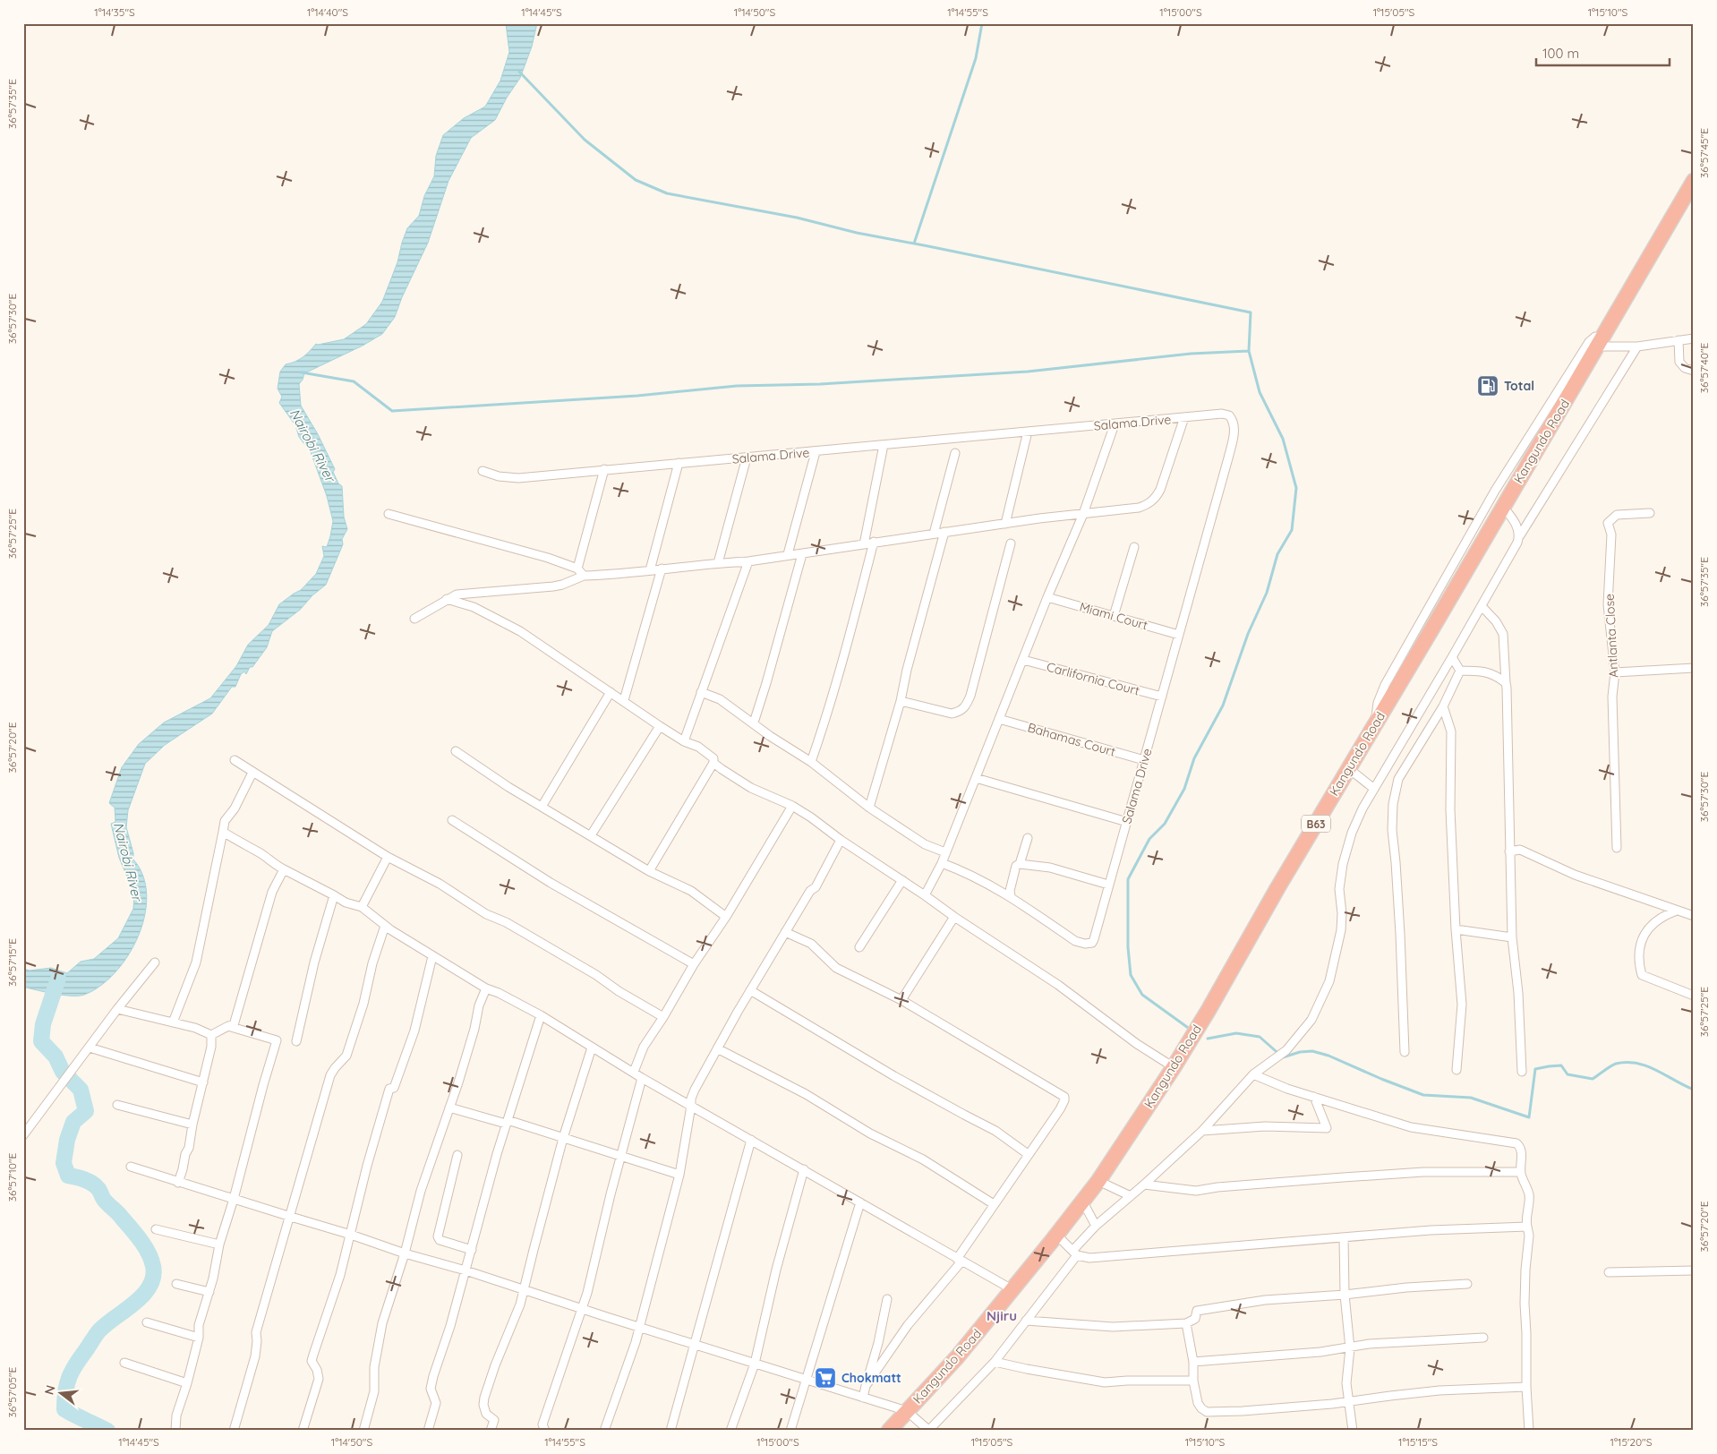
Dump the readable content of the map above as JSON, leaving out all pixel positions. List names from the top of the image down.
{
  "streets": {
    "highway": ["Kangundo Road", "B63"],
    "street": [
      "Salama Drive",
      "Miami Court",
      "Antlanta Close",
      "Carlifornia Court",
      "Bahamas Court"
    ]
  },
  "crossings": [
    ["Salama Drive", "Miami Court"],
    ["Salama Drive", "Carlifornia Court"],
    ["Salama Drive", "Bahamas Court"]
  ],
  "districts": ["Njiru"],
  "water": ["Nairobi River"],
  "places": {
    "fuel station": ["Total"],
    "supermarket": ["Chokmatt"]
  },
  "scale_bar": "100 m",
  "north": "left",
  "coordinates": [
    "1°14'35\"S",
    "1°14'40\"S",
    "1°14'45\"S",
    "1°14'50\"S",
    "1°14'55\"S",
    "1°15'00\"S",
    "1°15'05\"S",
    "1°15'10\"S",
    "36°57'35\"E",
    "36°57'45\"E",
    "36°57'30\"E",
    "36°57'40\"E",
    "36°57'25\"E",
    "36°57'20\"E",
    "36°57'15\"E",
    "36°57'10\"E",
    "36°57'05\"E",
    "1°15'15\"S",
    "1°15'20\"S"
  ]
}
